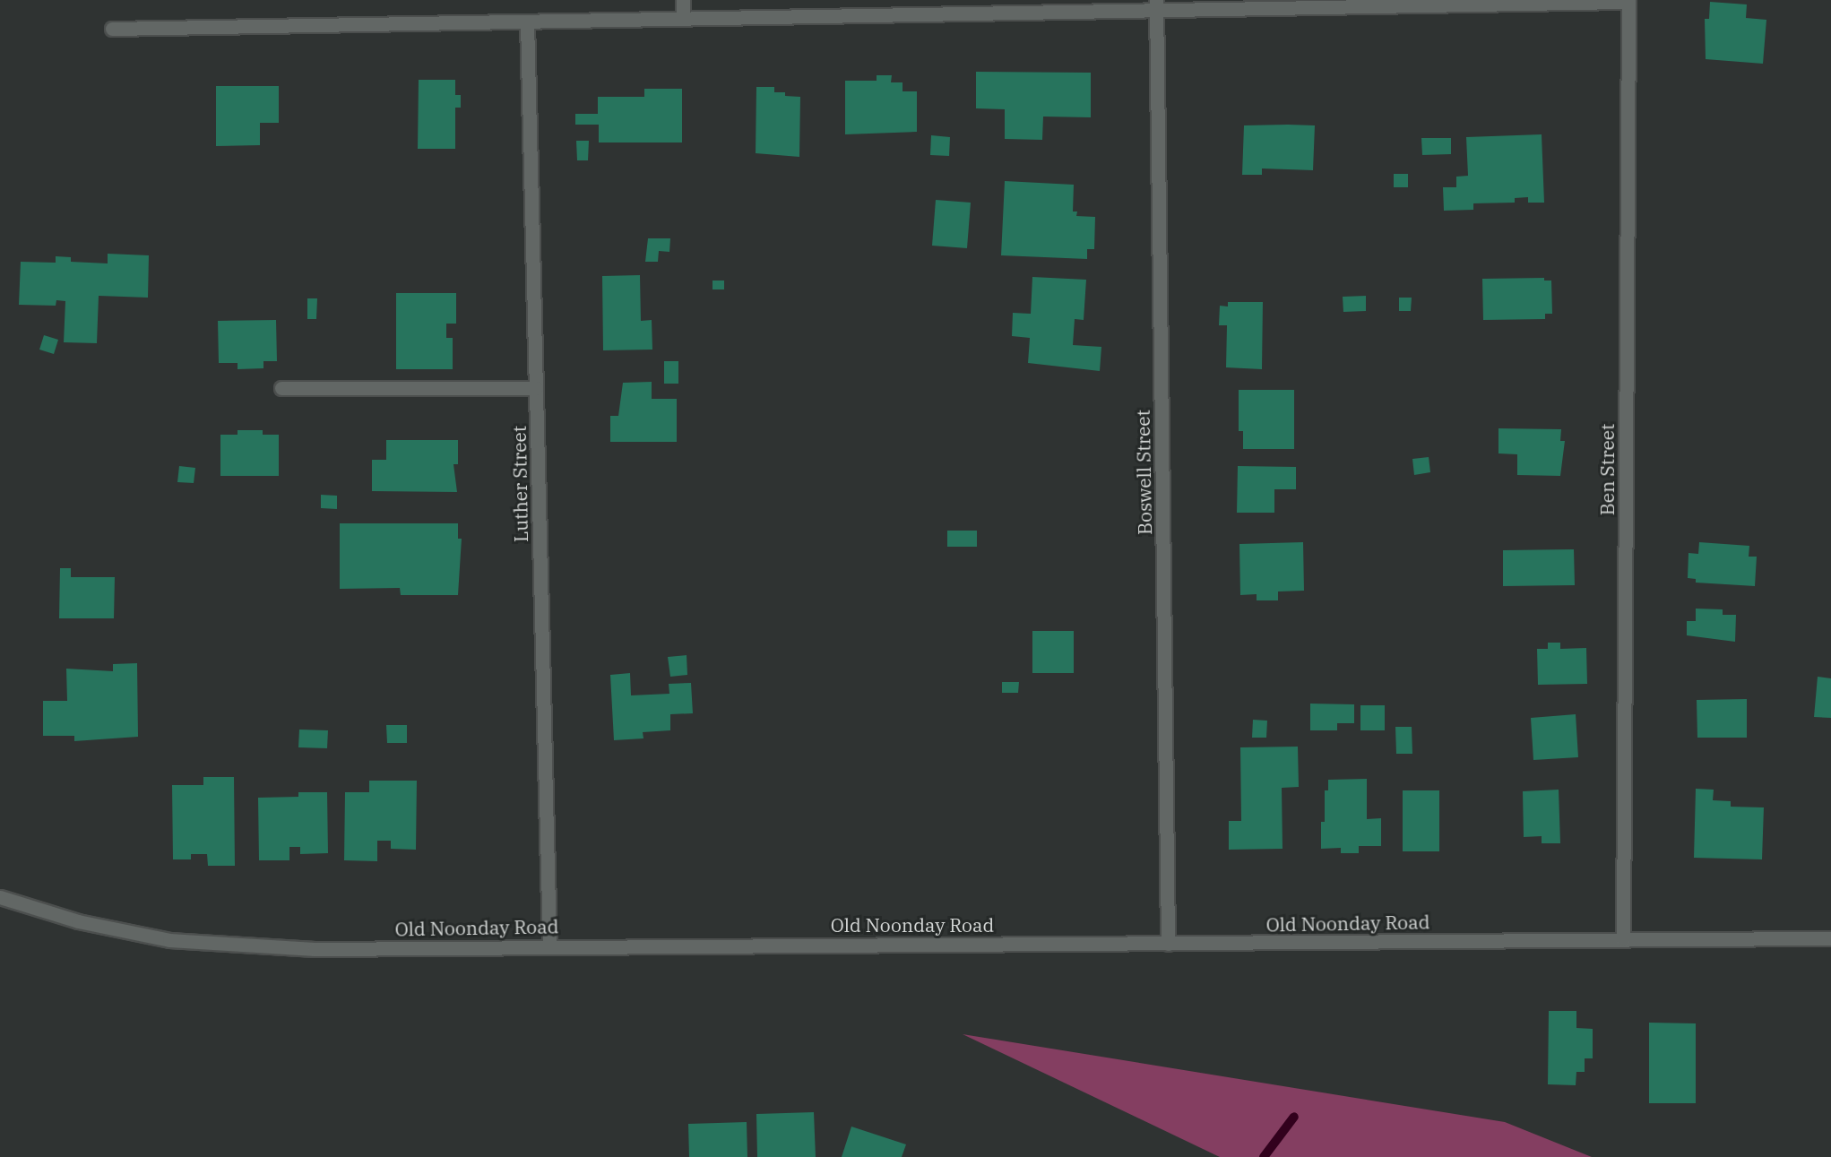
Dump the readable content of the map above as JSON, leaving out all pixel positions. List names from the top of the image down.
{
  "streets": {
    "street": [
      "Ben Street",
      "Boswell Street",
      "Luther Street",
      "Old Noonday Road"
    ]
  },
  "crossings": [
    ["Ben Street", "Old Noonday Road"],
    ["Boswell Street", "Old Noonday Road"],
    ["Luther Street", "Old Noonday Road"]
  ]
}
